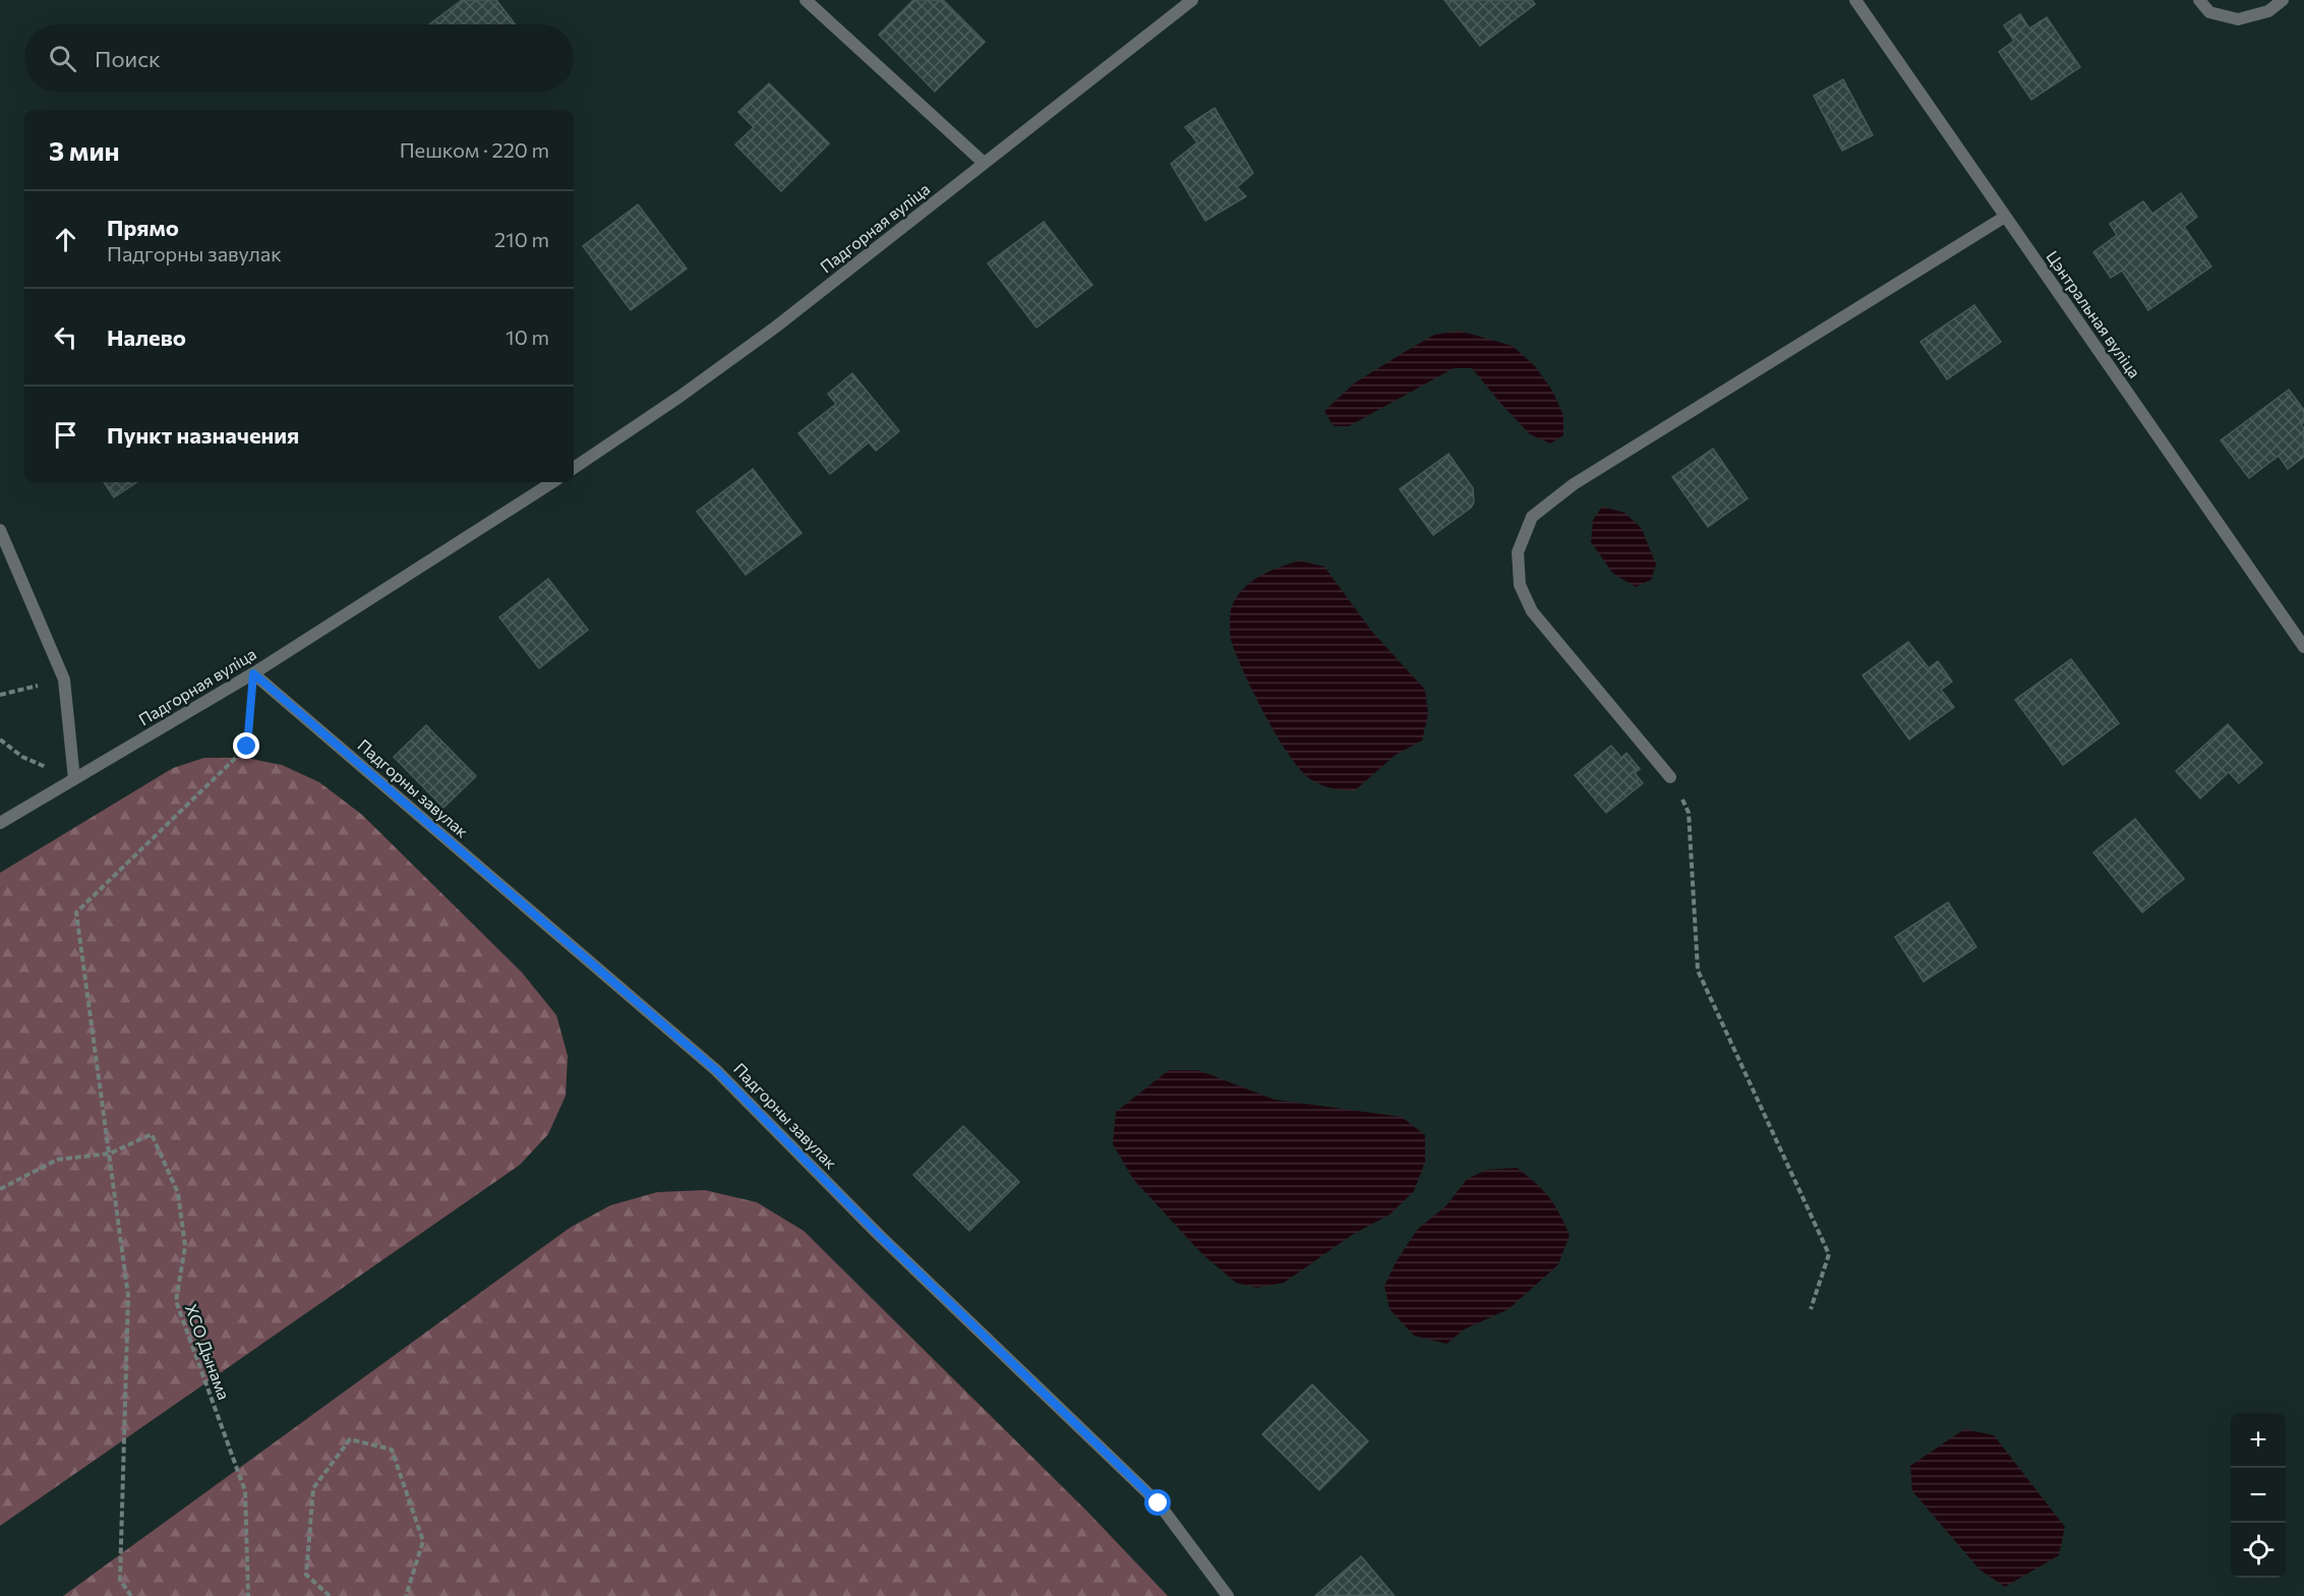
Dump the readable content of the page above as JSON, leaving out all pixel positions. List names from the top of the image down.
{
  "streets": {
    "street": ["Падгорная вуліца", "Цэнтральная вуліца", "Падгорны завулак"],
    "path": ["XCO Дынама"]
  },
  "crossings": [
    ["Падгорная вуліца", "Падгорны завулак"]
  ],
  "page": {
    "search": "Поиск",
    "heading": ["3 мин", "Пешком · 220 m"],
    "list": [
      ["Прямо", "Падгорны завулак", "210 m"],
      ["Налево", "10 m"],
      "Пункт назначения"
    ],
    "map_buttons": ["+", "−"]
  }
}
